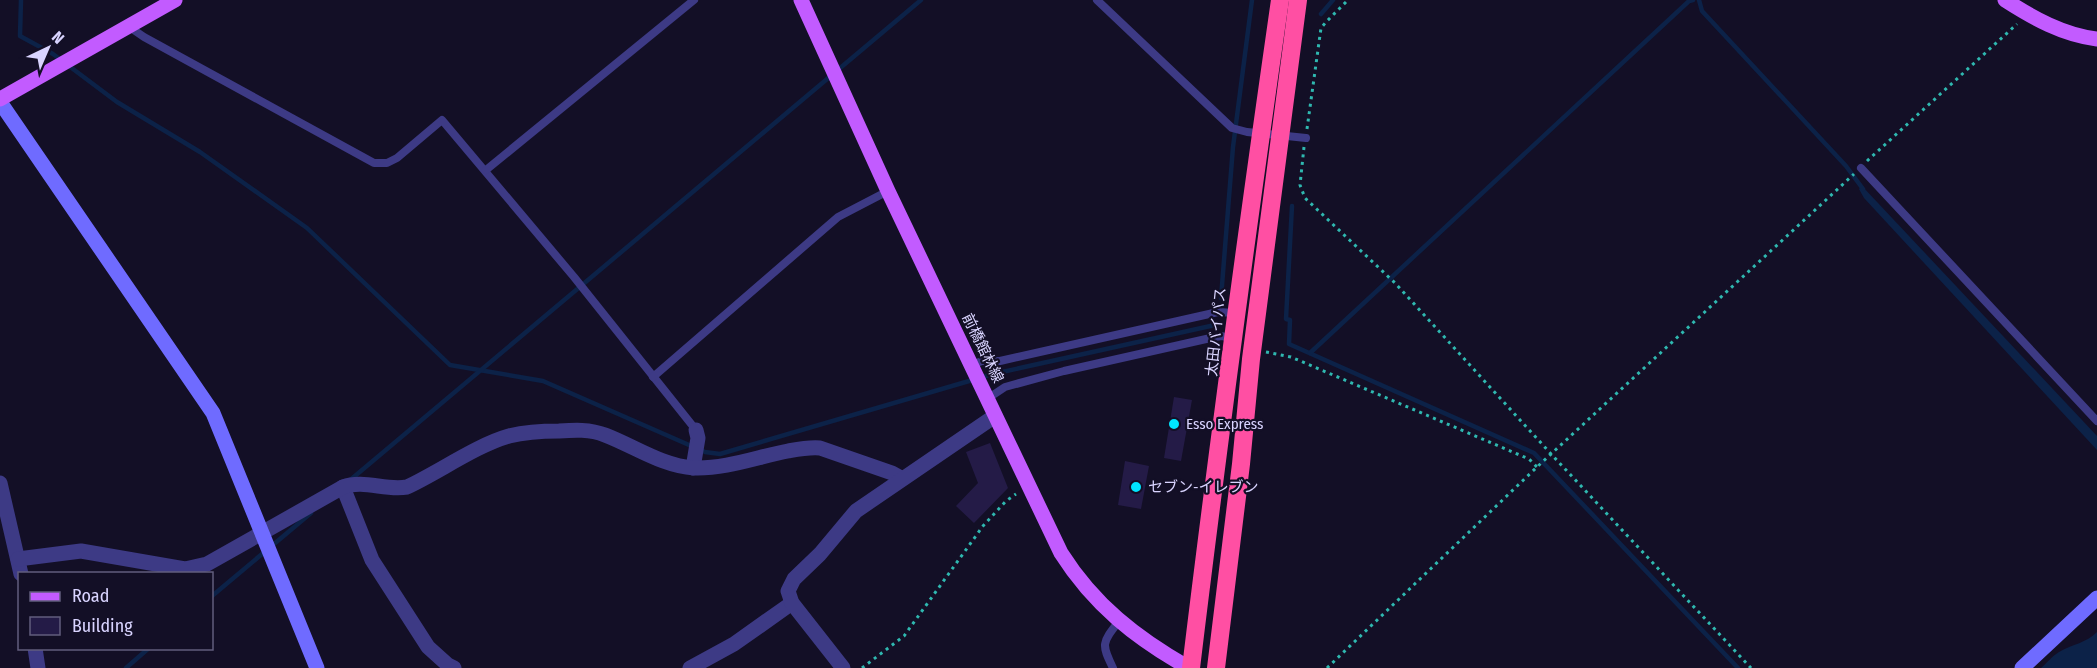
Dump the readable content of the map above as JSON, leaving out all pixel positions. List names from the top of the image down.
{
  "streets": {
    "highway": ["太田バイパス"],
    "main road": ["前橋館林線"]
  },
  "crossings": [
    ["太田バイパス", "前橋館林線"]
  ],
  "places": ["Esso Express", "セブン-イレブン"],
  "legend": ["Road", "Building"],
  "north": "top right"
}
